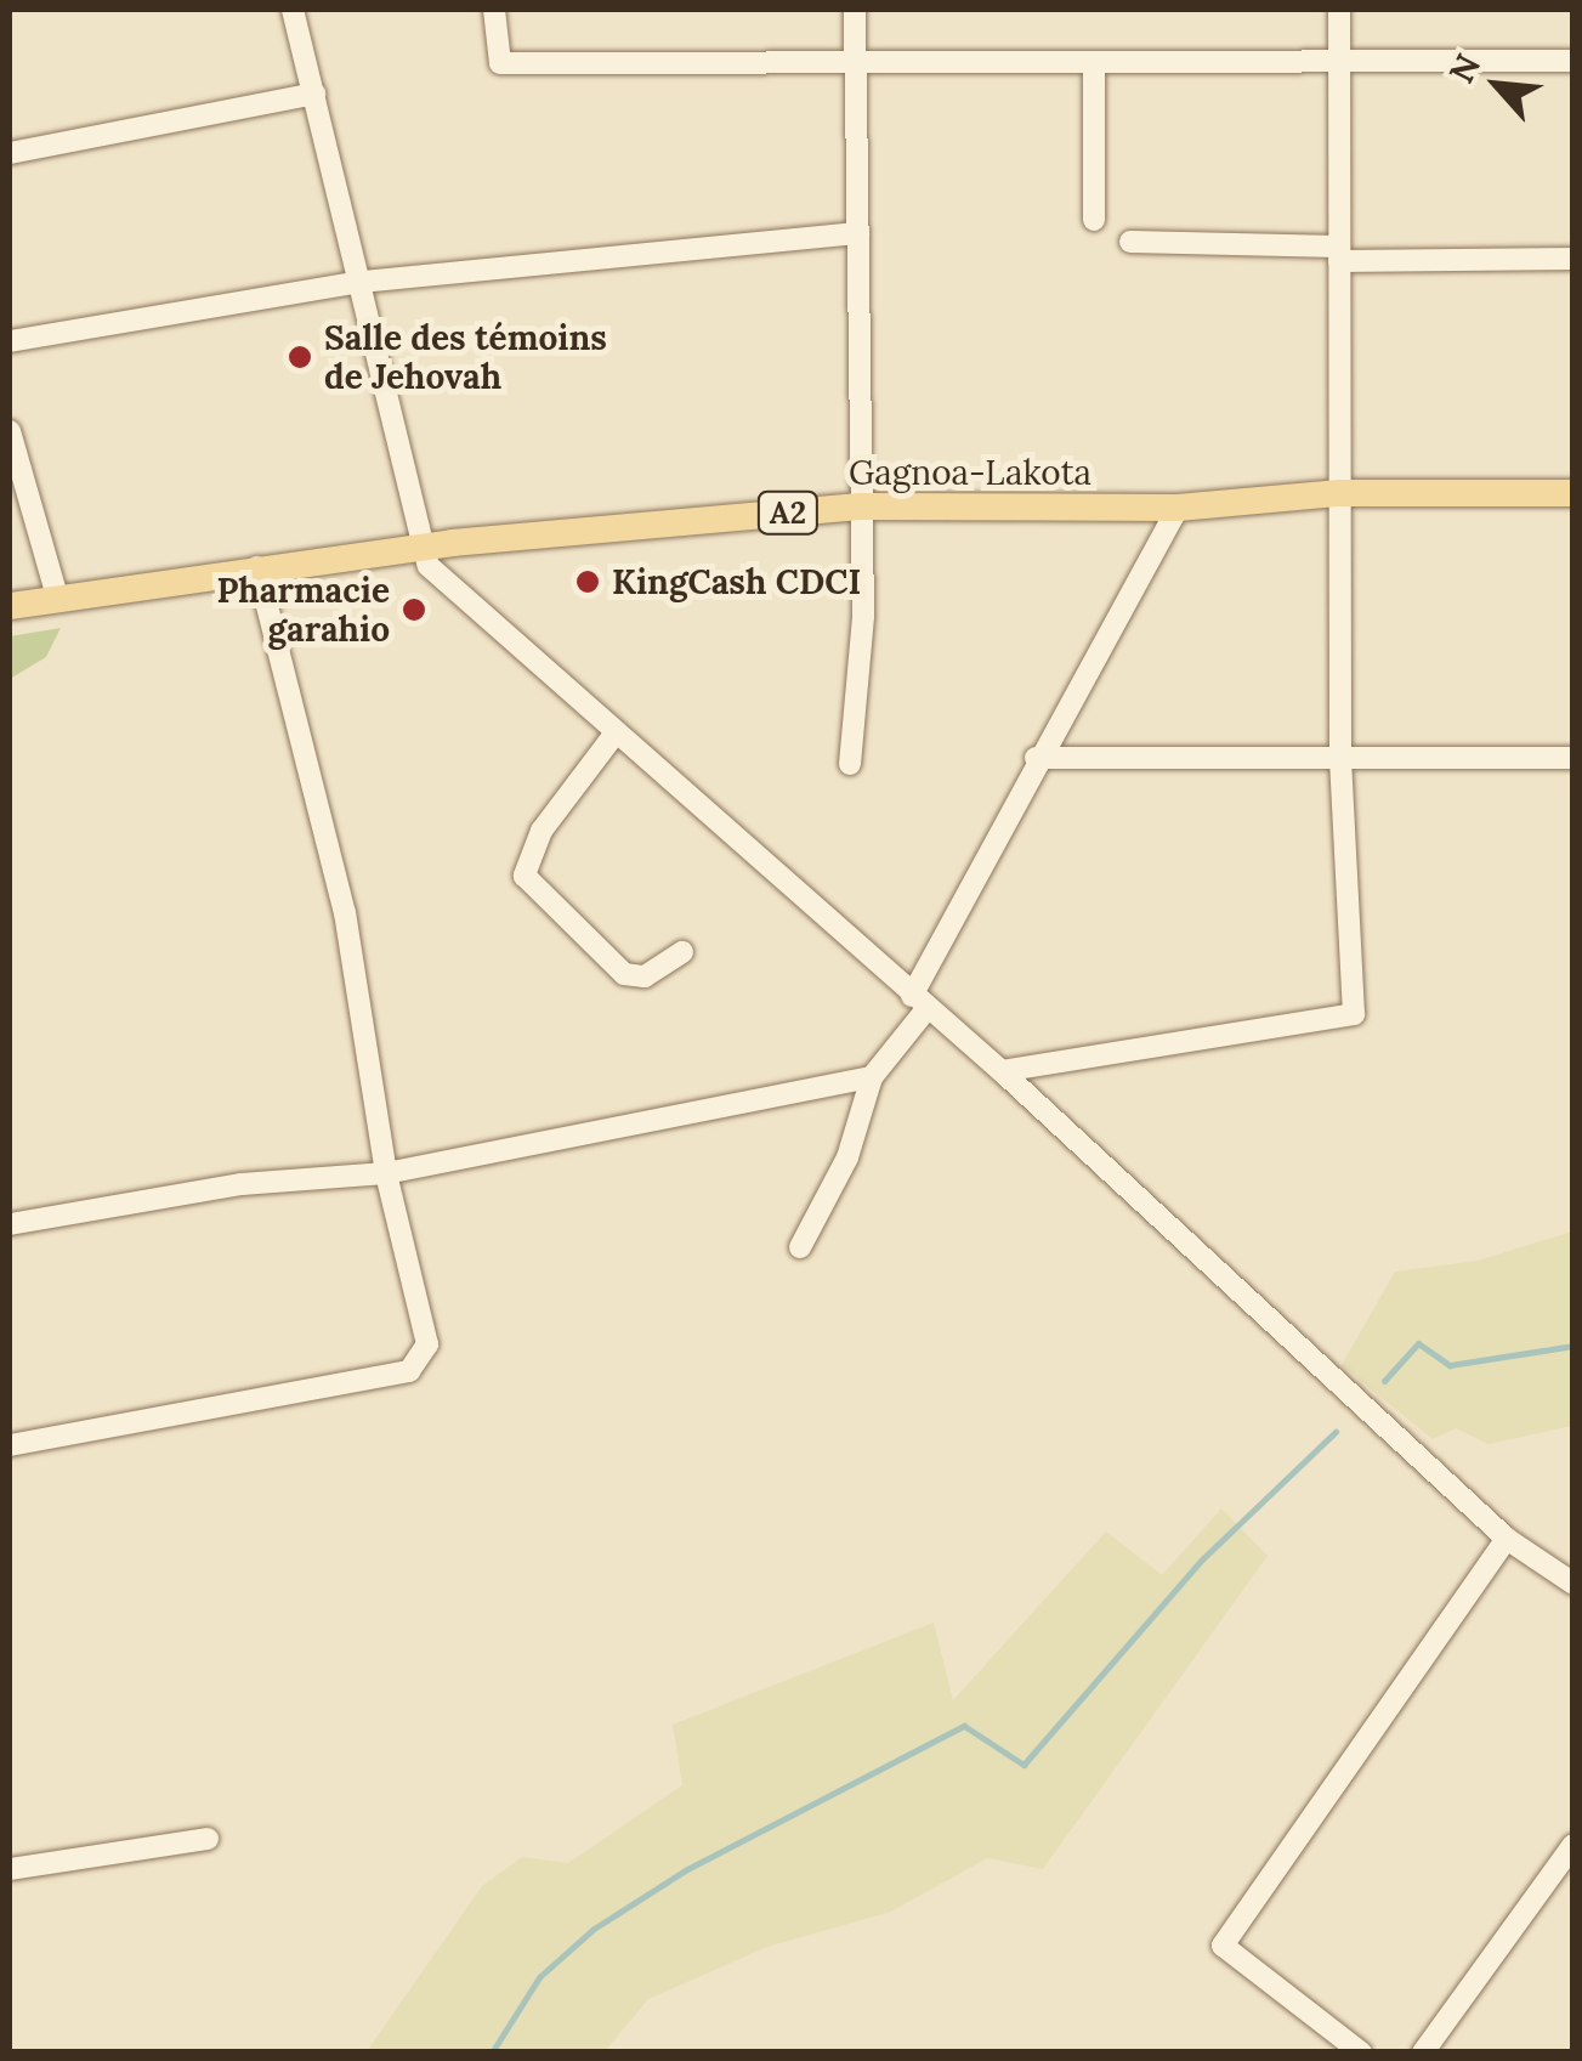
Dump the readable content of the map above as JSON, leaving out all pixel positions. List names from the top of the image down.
{
  "streets": {
    "main road": ["Gagnoa-Lakota", "A2"]
  },
  "places": ["Salle des témoins de Jehovah", "KingCash CDCI", "Pharmacie garahio"],
  "north": "top left"
}
